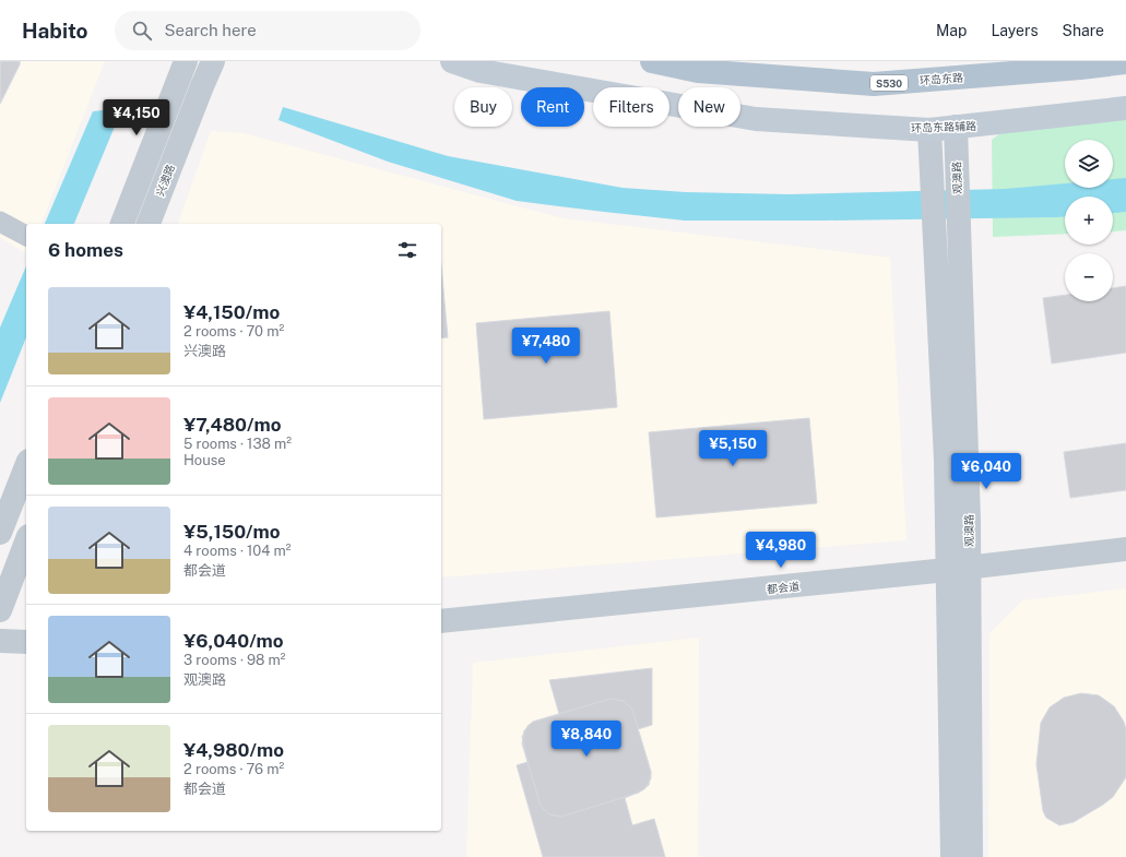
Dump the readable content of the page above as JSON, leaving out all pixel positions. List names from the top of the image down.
{
  "streets": {
    "main road": ["环岛东路", "S530", "环岛东路辅路"],
    "street": ["观澳路", "兴澳路", "都会道"]
  },
  "crossings": [
    ["环岛东路辅路", "观澳路"],
    ["观澳路", "都会道"]
  ],
  "page": {
    "header": "Habito",
    "search": "Search here",
    "nav": ["Map", "Layers", "Share"],
    "chip": [
      "Buy",
      "Rent",
      "Filters",
      "New"
    ],
    "price": [
      "¥4,150",
      "¥7,480",
      "¥5,150",
      "¥6,040",
      "¥4,980",
      "¥8,840"
    ],
    "map_buttons": ["+", "−"],
    "heading": "6 homes",
    "list": [
      {
        "name": "¥4,150/mo",
        "note": "2 rooms · 70 m² · 兴澳路"
      },
      {
        "name": "¥7,480/mo",
        "note": "5 rooms · 138 m² · House"
      },
      {
        "name": "¥5,150/mo",
        "note": "4 rooms · 104 m² · 都会道"
      },
      {
        "name": "¥6,040/mo",
        "note": "3 rooms · 98 m² · 观澳路"
      },
      {
        "name": "¥4,980/mo",
        "note": "2 rooms · 76 m² · 都会道"
      }
    ]
  }
}
